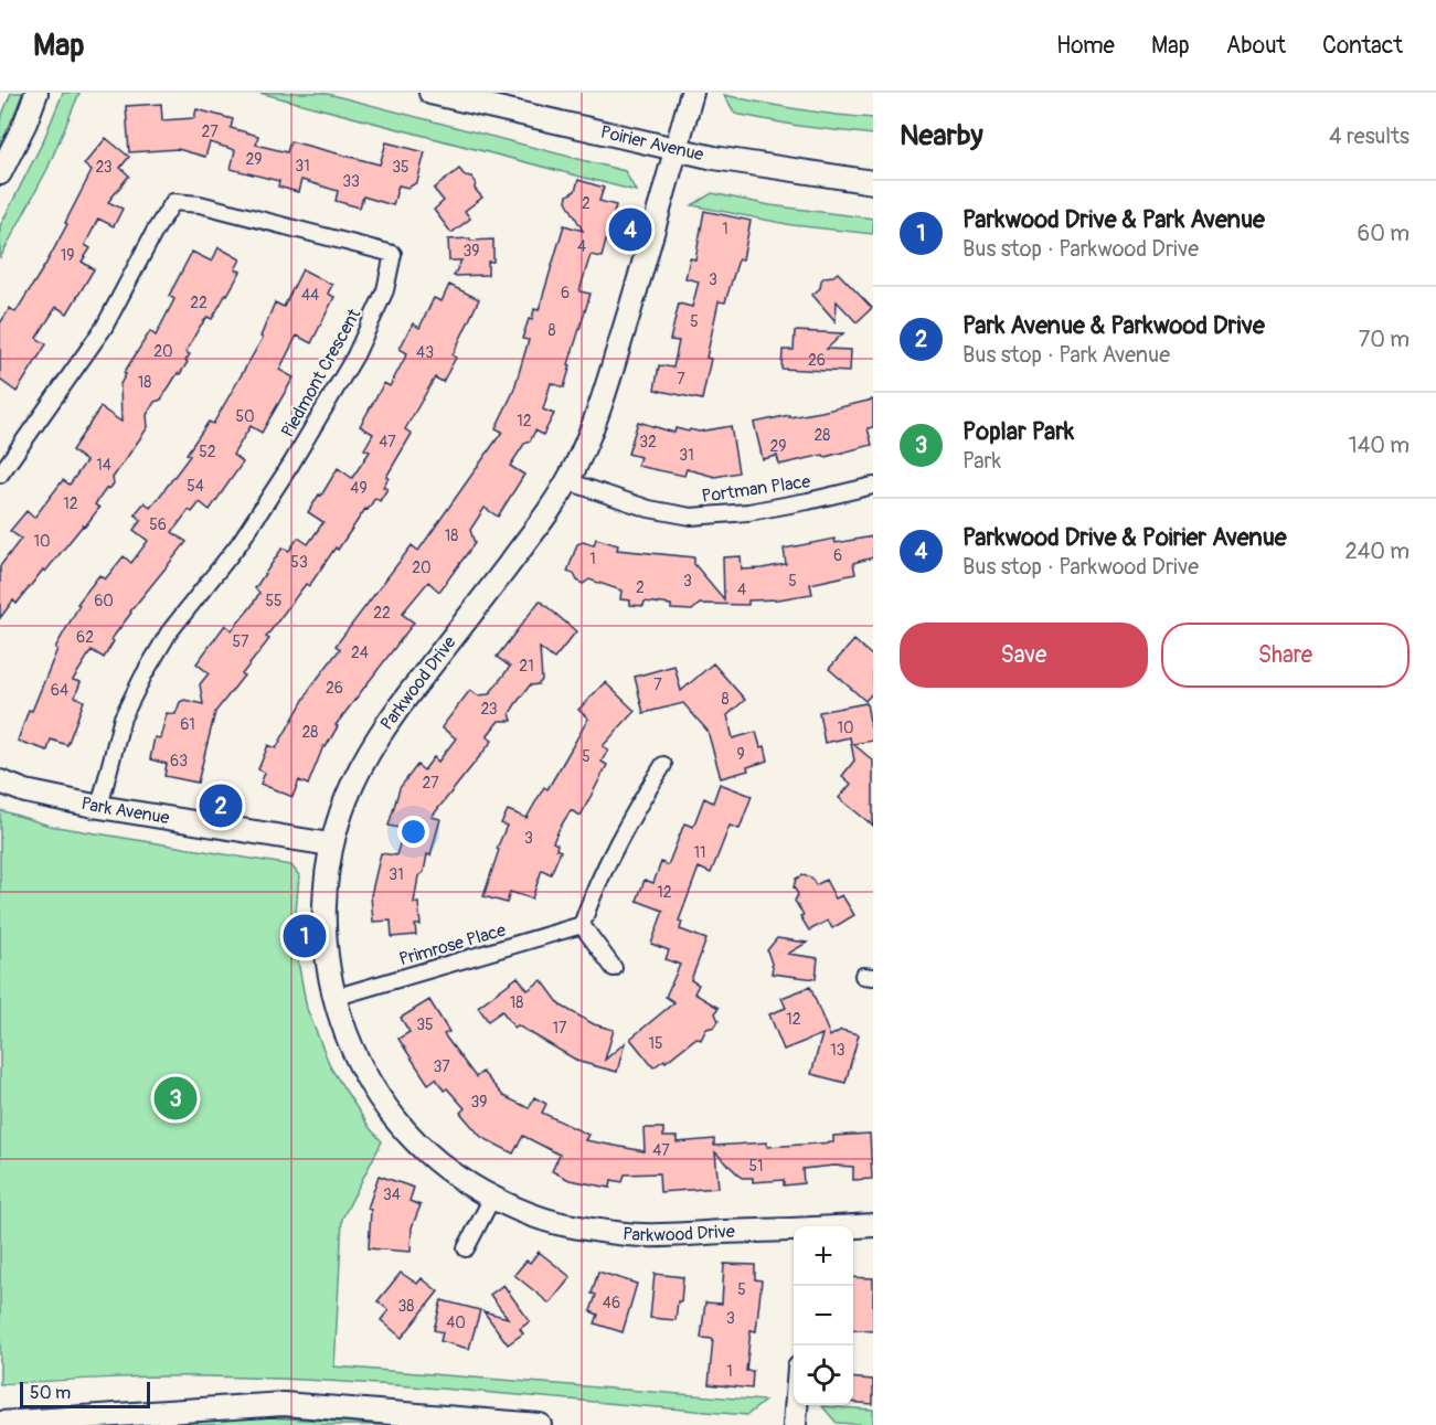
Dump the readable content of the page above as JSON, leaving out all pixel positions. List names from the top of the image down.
{
  "streets": {
    "street": [
      "Poirier Avenue",
      "Piedmont Crescent",
      "Portman Place",
      "Parkwood Drive",
      "Park Avenue",
      "Primrose Place"
    ]
  },
  "crossings": [
    ["Poirier Avenue", "Parkwood Drive"],
    ["Piedmont Crescent", "Park Avenue"],
    ["Portman Place", "Parkwood Drive"],
    ["Parkwood Drive", "Park Avenue"],
    ["Parkwood Drive", "Primrose Place"]
  ],
  "house_numbers": [
    "27",
    "29",
    "31",
    "23",
    "35",
    "33",
    "2",
    "1",
    "4",
    "39",
    "19",
    "3",
    "6",
    "44",
    "22",
    "5",
    "8",
    "20",
    "43",
    "26",
    "7",
    "18",
    "50",
    "12",
    "28",
    "47",
    "32",
    "29",
    "52",
    "31",
    "14",
    "54",
    "49",
    "12",
    "56",
    "18",
    "10",
    "6",
    "1",
    "53",
    "20",
    "3",
    "5",
    "2",
    "4",
    "60",
    "55",
    "22",
    "62",
    "57",
    "24",
    "21",
    "7",
    "26",
    "64",
    "8",
    "23",
    "61",
    "10",
    "28",
    "9",
    "5",
    "63",
    "27",
    "3",
    "11",
    "31",
    "12",
    "18",
    "12",
    "35",
    "17",
    "15",
    "13",
    "37",
    "39",
    "47",
    "51",
    "34",
    "5",
    "46",
    "38",
    "3",
    "40",
    "1"
  ],
  "scale_bar": "50 m",
  "page": {
    "header": "Map",
    "nav": [
      "Home",
      "Map",
      "About",
      "Contact"
    ],
    "heading": ["Nearby", "4 results"],
    "list": [
      {
        "mark": "1",
        "name": "Parkwood Drive & Park Avenue",
        "note": "Bus stop · Parkwood Drive",
        "value": "60 m"
      },
      {
        "mark": "2",
        "name": "Park Avenue & Parkwood Drive",
        "note": "Bus stop · Park Avenue",
        "value": "70 m"
      },
      {
        "mark": "3",
        "name": "Poplar Park",
        "note": "Park",
        "value": "140 m"
      },
      {
        "mark": "4",
        "name": "Parkwood Drive & Poirier Avenue",
        "note": "Bus stop · Parkwood Drive",
        "value": "240 m"
      }
    ],
    "pins": [
      "4",
      "2",
      "1",
      "3"
    ],
    "buttons": ["Save", "Share"],
    "map_buttons": ["+", "−"],
    "scale": "50 m"
  }
}
